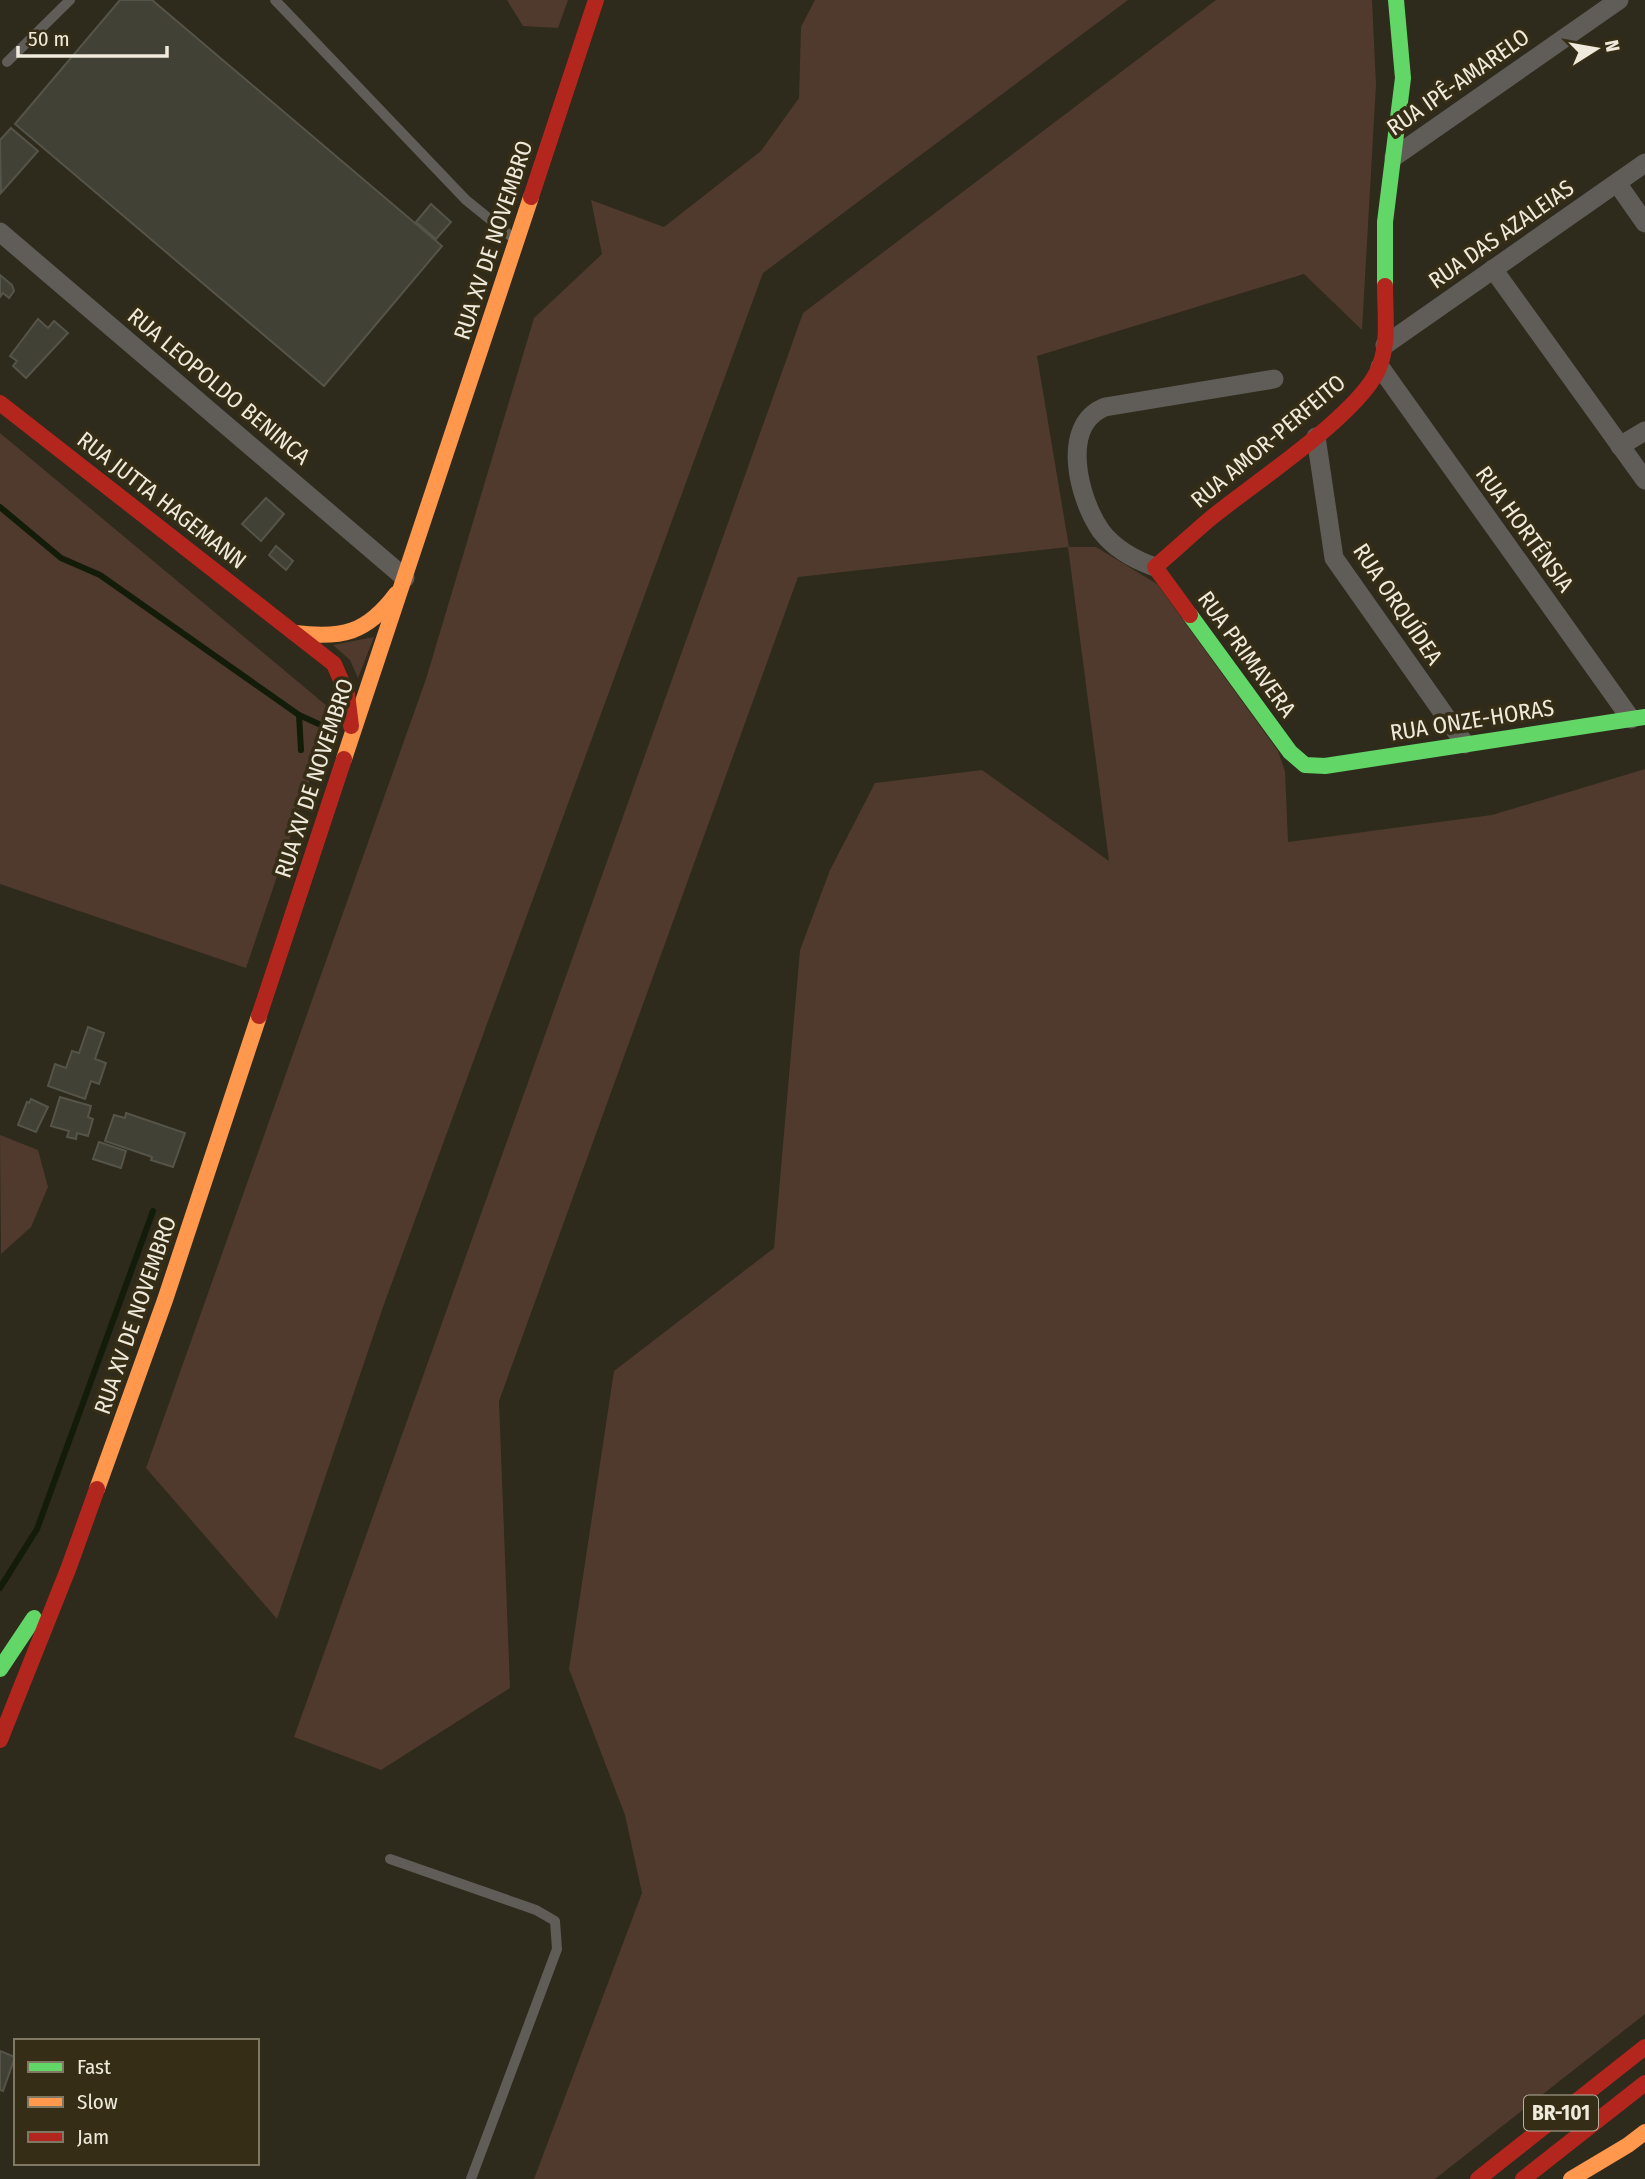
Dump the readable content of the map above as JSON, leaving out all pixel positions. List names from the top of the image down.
{
  "streets": {
    "main road": [
      "RUA XV DE NOVEMBRO",
      "RUA AMOR-PERFEITO",
      "RUA JUTTA HAGEMANN",
      "RUA PRIMAVERA",
      "RUA ONZE-HORAS",
      "BR-101"
    ],
    "street": [
      "RUA IPÊ-AMARELO",
      "RUA DAS AZALEIAS",
      "RUA LEOPOLDO BENINCA",
      "RUA HORTÊNSIA",
      "RUA ORQUÍDEA"
    ]
  },
  "crossings": [
    ["RUA IPÊ-AMARELO", "RUA AMOR-PERFEITO"],
    ["RUA DAS AZALEIAS", "RUA AMOR-PERFEITO"],
    ["RUA XV DE NOVEMBRO", "RUA LEOPOLDO BENINCA"],
    ["RUA XV DE NOVEMBRO", "RUA JUTTA HAGEMANN"],
    ["RUA AMOR-PERFEITO", "RUA HORTÊNSIA"],
    ["RUA AMOR-PERFEITO", "RUA ORQUÍDEA"],
    ["RUA AMOR-PERFEITO", "RUA PRIMAVERA"],
    ["RUA HORTÊNSIA", "RUA ONZE-HORAS"],
    ["RUA ORQUÍDEA", "RUA ONZE-HORAS"],
    ["RUA PRIMAVERA", "RUA ONZE-HORAS"]
  ],
  "legend": ["Fast", "Slow", "Jam"],
  "scale_bar": "50 m",
  "north": "right"
}
